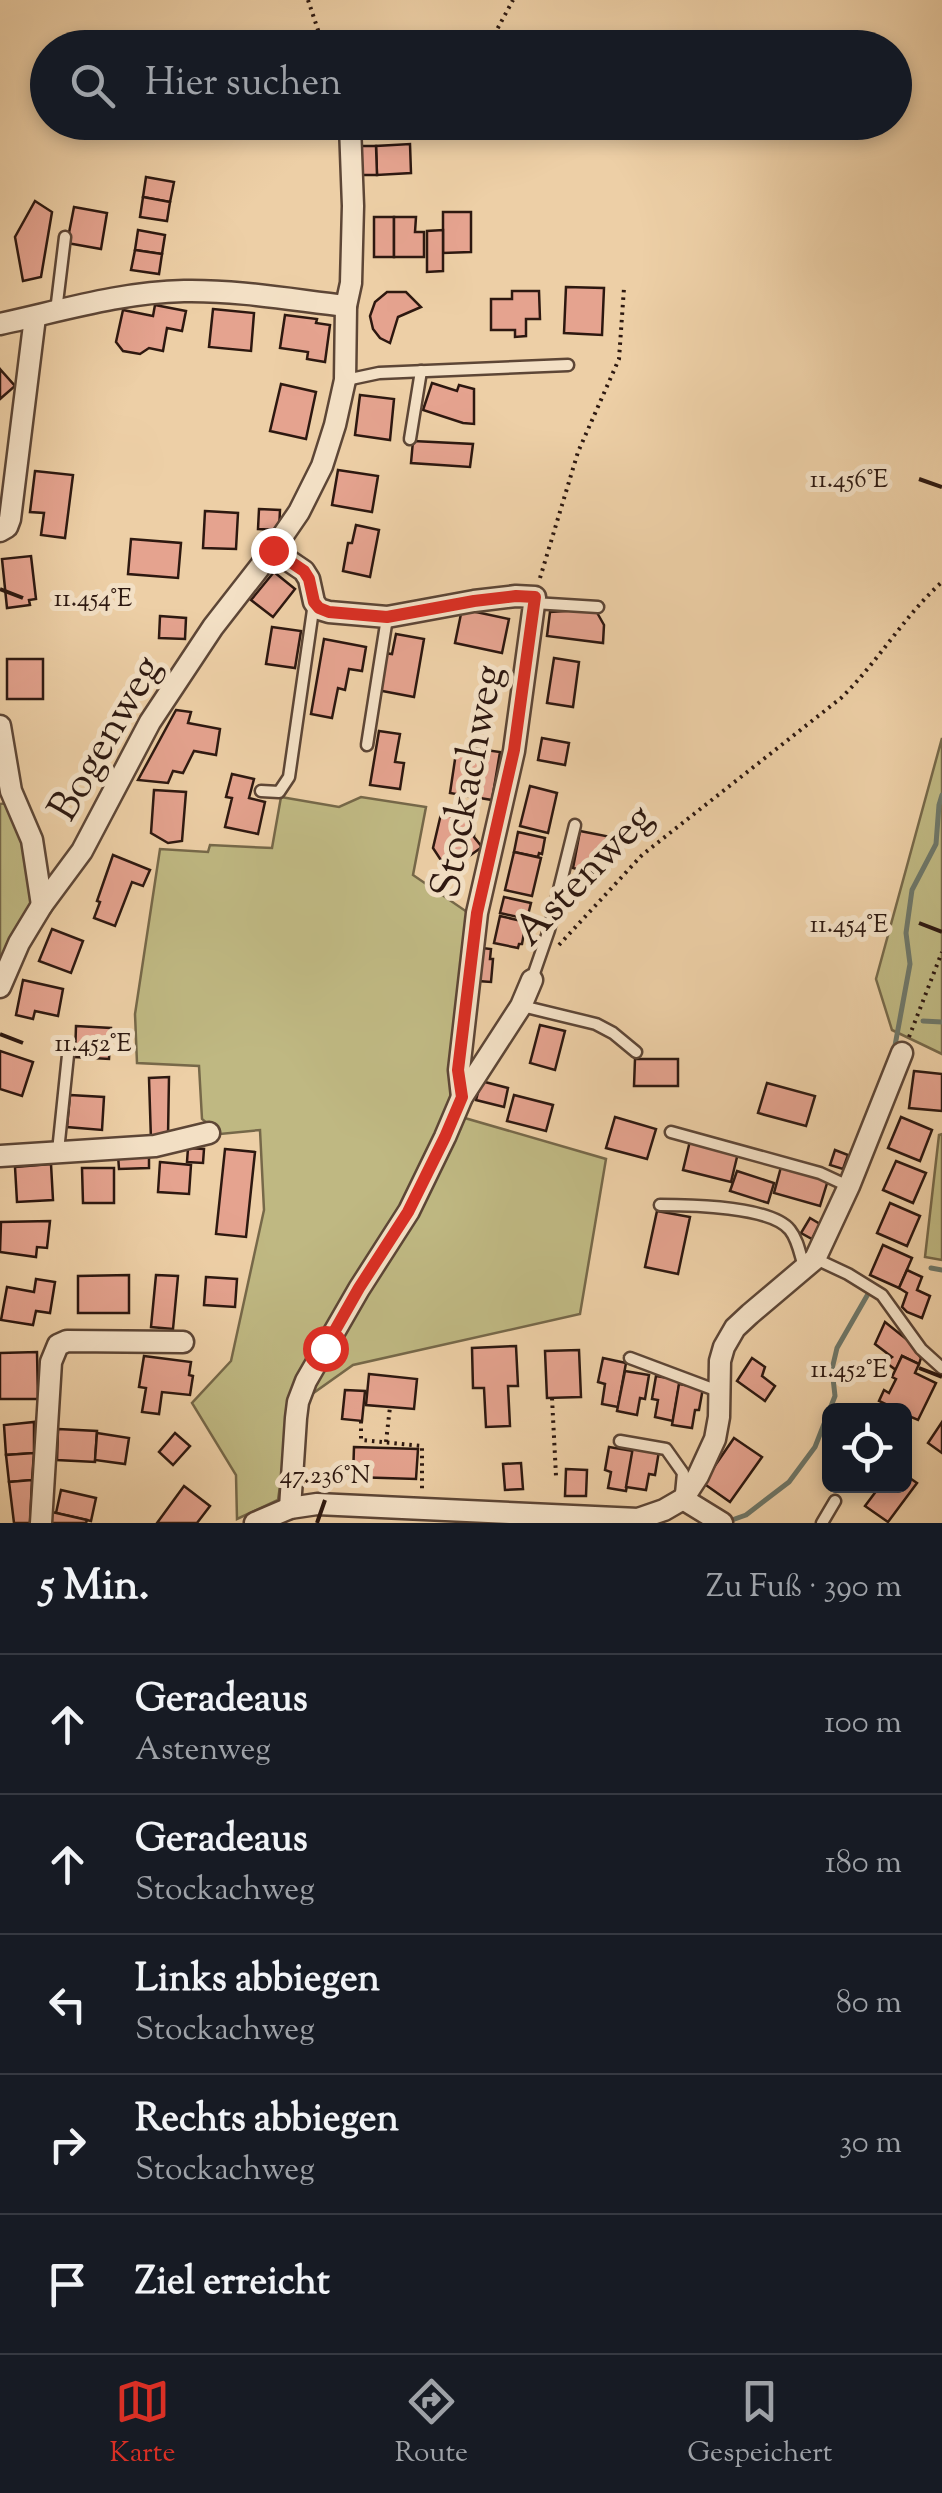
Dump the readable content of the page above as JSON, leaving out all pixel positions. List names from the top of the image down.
{
  "streets": {
    "street": ["Bogenweg", "Stockachweg", "Astenweg"]
  },
  "crossings": [
    ["Stockachweg", "Astenweg"]
  ],
  "page": {
    "search": "Hier suchen",
    "heading": ["5 Min.", "Zu Fuß · 390 m"],
    "list": [
      ["Geradeaus", "Astenweg", "100 m"],
      ["Geradeaus", "Stockachweg", "180 m"],
      ["Links abbiegen", "Stockachweg", "80 m"],
      ["Rechts abbiegen", "Stockachweg", "30 m"],
      "Ziel erreicht"
    ],
    "nav": ["Karte", "Route", "Gespeichert"]
  },
  "coordinates": [
    "11.456°E",
    "11.454°E",
    "11.452°E",
    "47.236°N"
  ]
}
